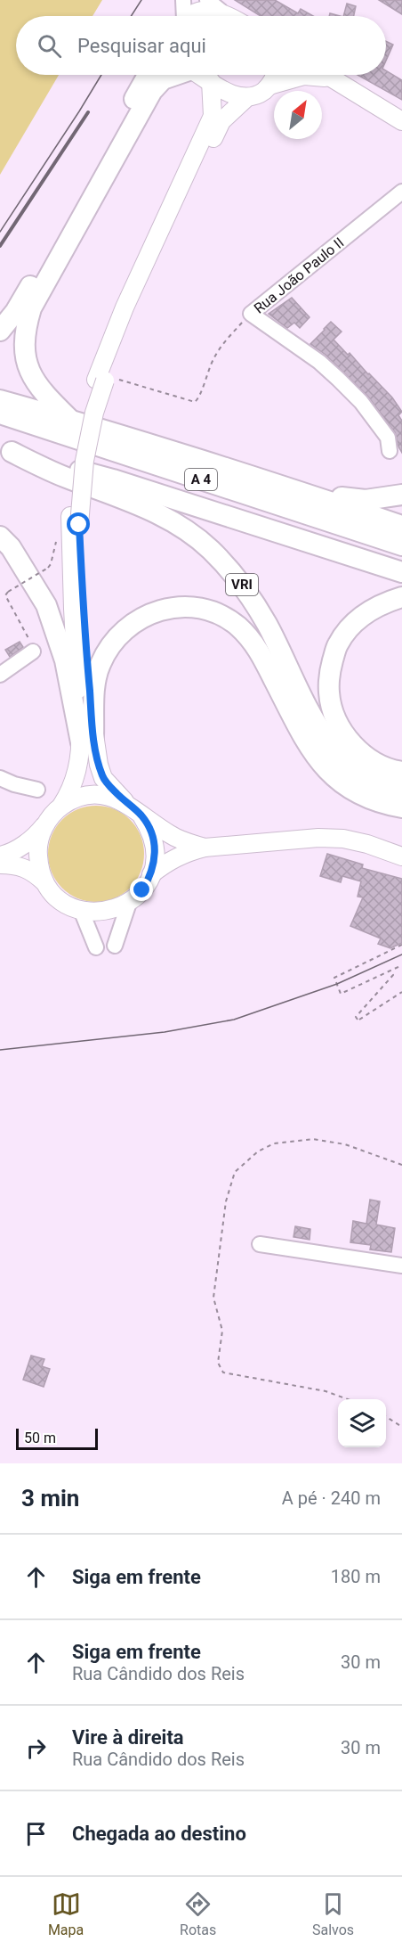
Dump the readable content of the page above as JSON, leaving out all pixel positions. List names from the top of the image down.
{
  "streets": {
    "highway": ["A 4", "VRI"],
    "street": ["Rua João Paulo II"]
  },
  "crossings": [
    ["A 4", "VRI"]
  ],
  "scale_bar": "50 m",
  "north": "top right",
  "page": {
    "search": "Pesquisar aqui",
    "scale": "50 m",
    "heading": ["3 min", "A pé · 240 m"],
    "list": [
      ["Siga em frente", "180 m"],
      ["Siga em frente", "Rua Cândido dos Reis", "30 m"],
      ["Vire à direita", "Rua Cândido dos Reis", "30 m"],
      "Chegada ao destino"
    ],
    "nav": ["Mapa", "Rotas", "Salvos"]
  }
}
